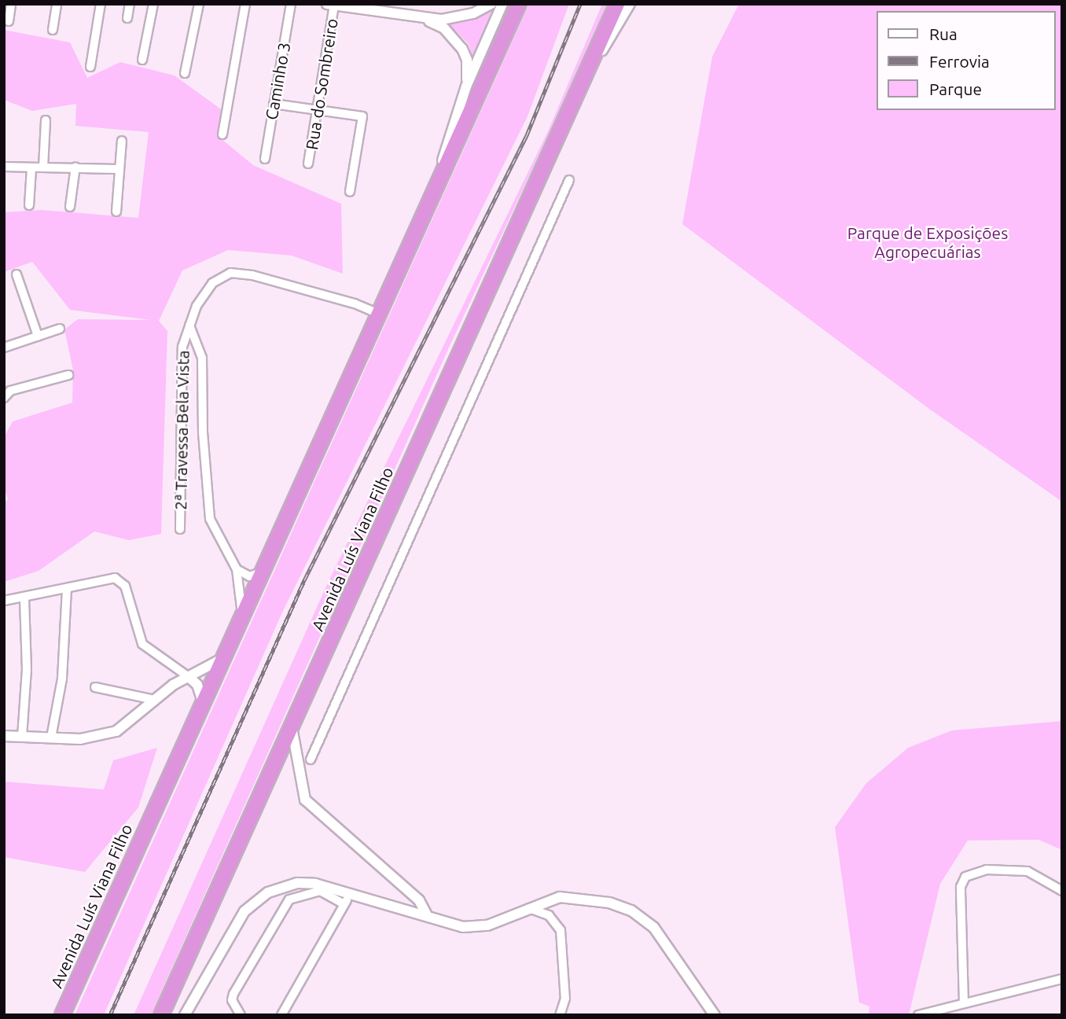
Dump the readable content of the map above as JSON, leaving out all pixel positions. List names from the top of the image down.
{
  "streets": {
    "highway": ["Avenida Luís Viana Filho"],
    "street": ["Caminho 3", "Rua do Sombreiro", "2ª Travessa Bela Vista"]
  },
  "crossings": [
    ["2ª Travessa Bela Vista", "Avenida Luís Viana Filho"]
  ],
  "parks": ["Parque de Exposições Agropecuárias"],
  "legend": ["Rua", "Ferrovia", "Parque"]
}
